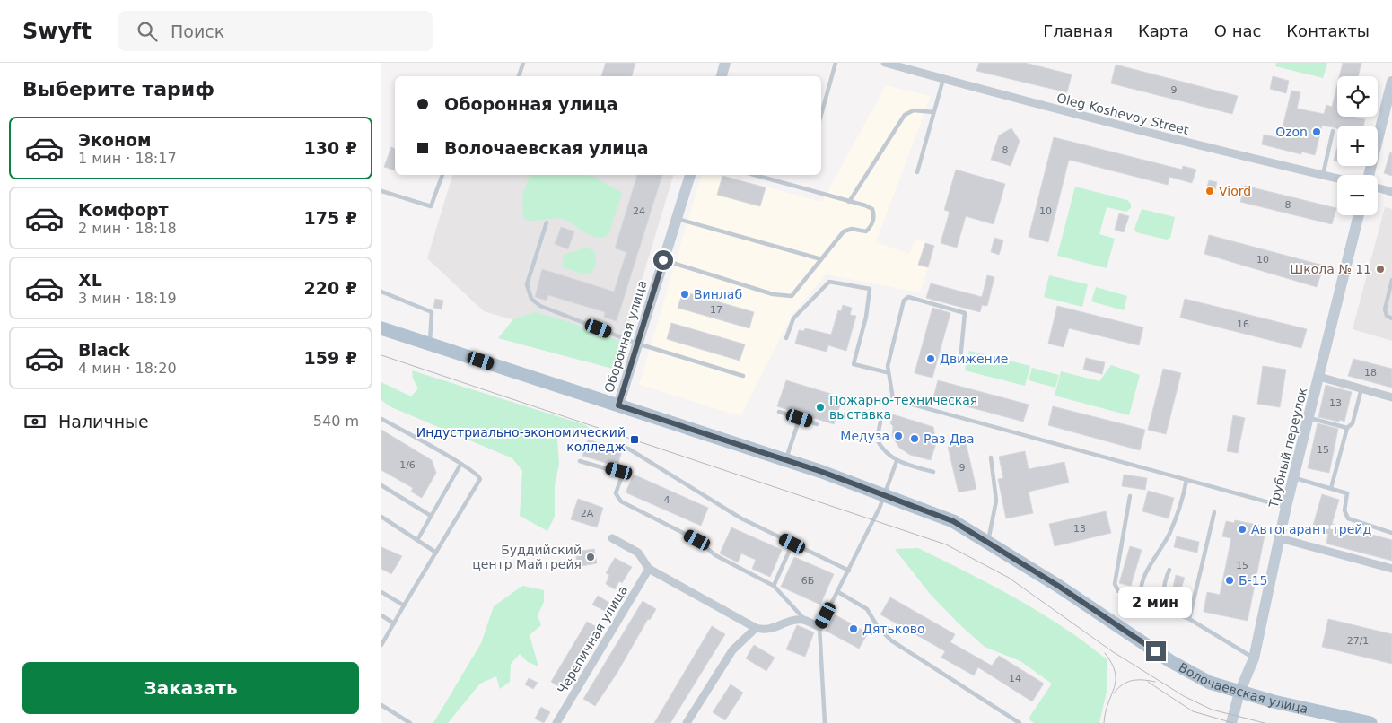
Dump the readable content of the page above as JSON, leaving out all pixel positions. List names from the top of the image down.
{
  "streets": {
    "main road": ["Волочаевская улица"],
    "street": [
      "Oleg Koshevoy Street",
      "Оборонная улица",
      "Трубный переулок",
      "Черепичная улица"
    ]
  },
  "crossings": [
    ["Оборонная улица", "Волочаевская улица"],
    ["Трубный переулок", "Волочаевская улица"]
  ],
  "places": {
    "other": [
      "Ozon",
      "Viord",
      "Школа № 11",
      "Винлаб",
      "Движение",
      "Пожарно-техническая выставка",
      "Медуза",
      "Раз Два",
      "Автогарант трейд",
      "Буддийский центр Майтрейя",
      "Б-15",
      "Дятьково"
    ],
    "transit": ["Индустриально-экономический колледж"]
  },
  "house_numbers": [
    "9",
    "8",
    "8",
    "24",
    "10",
    "10",
    "17",
    "16",
    "18",
    "13",
    "15",
    "1/6",
    "9",
    "4",
    "2А",
    "13",
    "15",
    "6Б",
    "27/1",
    "14"
  ],
  "page": {
    "header": "Swyft",
    "search": "Поиск",
    "nav": [
      "Главная",
      "Карта",
      "О нас",
      "Контакты"
    ],
    "heading": "Выберите тариф",
    "map_buttons": ["+", "−"],
    "banner": ["Оборонная улица", "Волочаевская улица"],
    "list": [
      {
        "name": "Эконом",
        "note": "1 мин · 18:17",
        "value": "130 ₽"
      },
      {
        "name": "Комфорт",
        "note": "2 мин · 18:18",
        "value": "175 ₽"
      },
      {
        "name": "XL",
        "note": "3 мин · 18:19",
        "value": "220 ₽"
      },
      {
        "name": "Black",
        "note": "4 мин · 18:20",
        "value": "159 ₽"
      }
    ],
    "pay": ["Наличные", "540 m"],
    "bubble": "2 мин",
    "buttons": "Заказать"
  }
}
